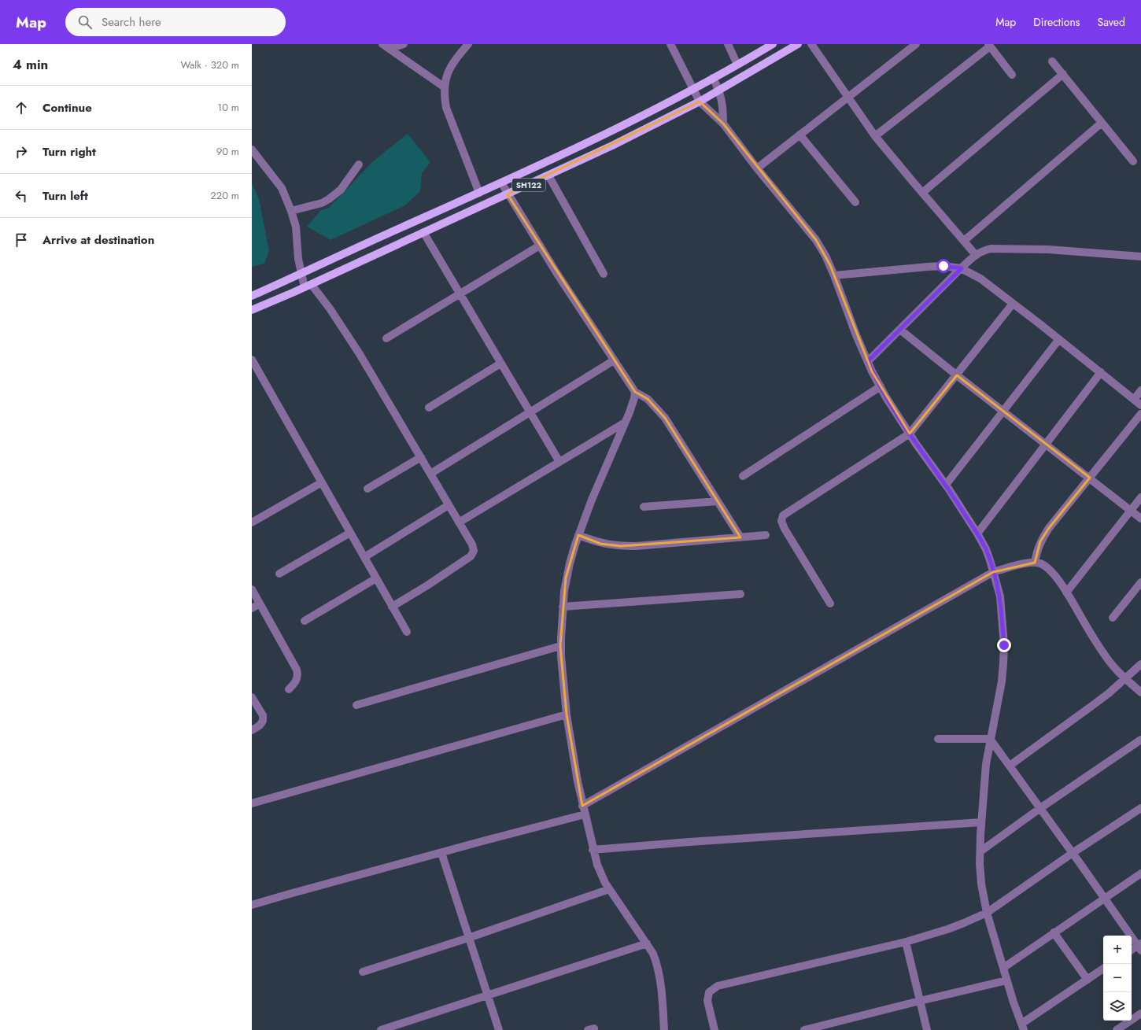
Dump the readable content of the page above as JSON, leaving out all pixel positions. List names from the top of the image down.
{
  "streets": {
    "main road": ["SH122"]
  },
  "page": {
    "header": "Map",
    "search": "Search here",
    "nav": ["Map", "Directions", "Saved"],
    "heading": ["4 min", "Walk · 320 m"],
    "list": [
      ["Continue", "10 m"],
      ["Turn right", "90 m"],
      ["Turn left", "220 m"],
      "Arrive at destination"
    ],
    "map_buttons": ["+", "−"]
  }
}
